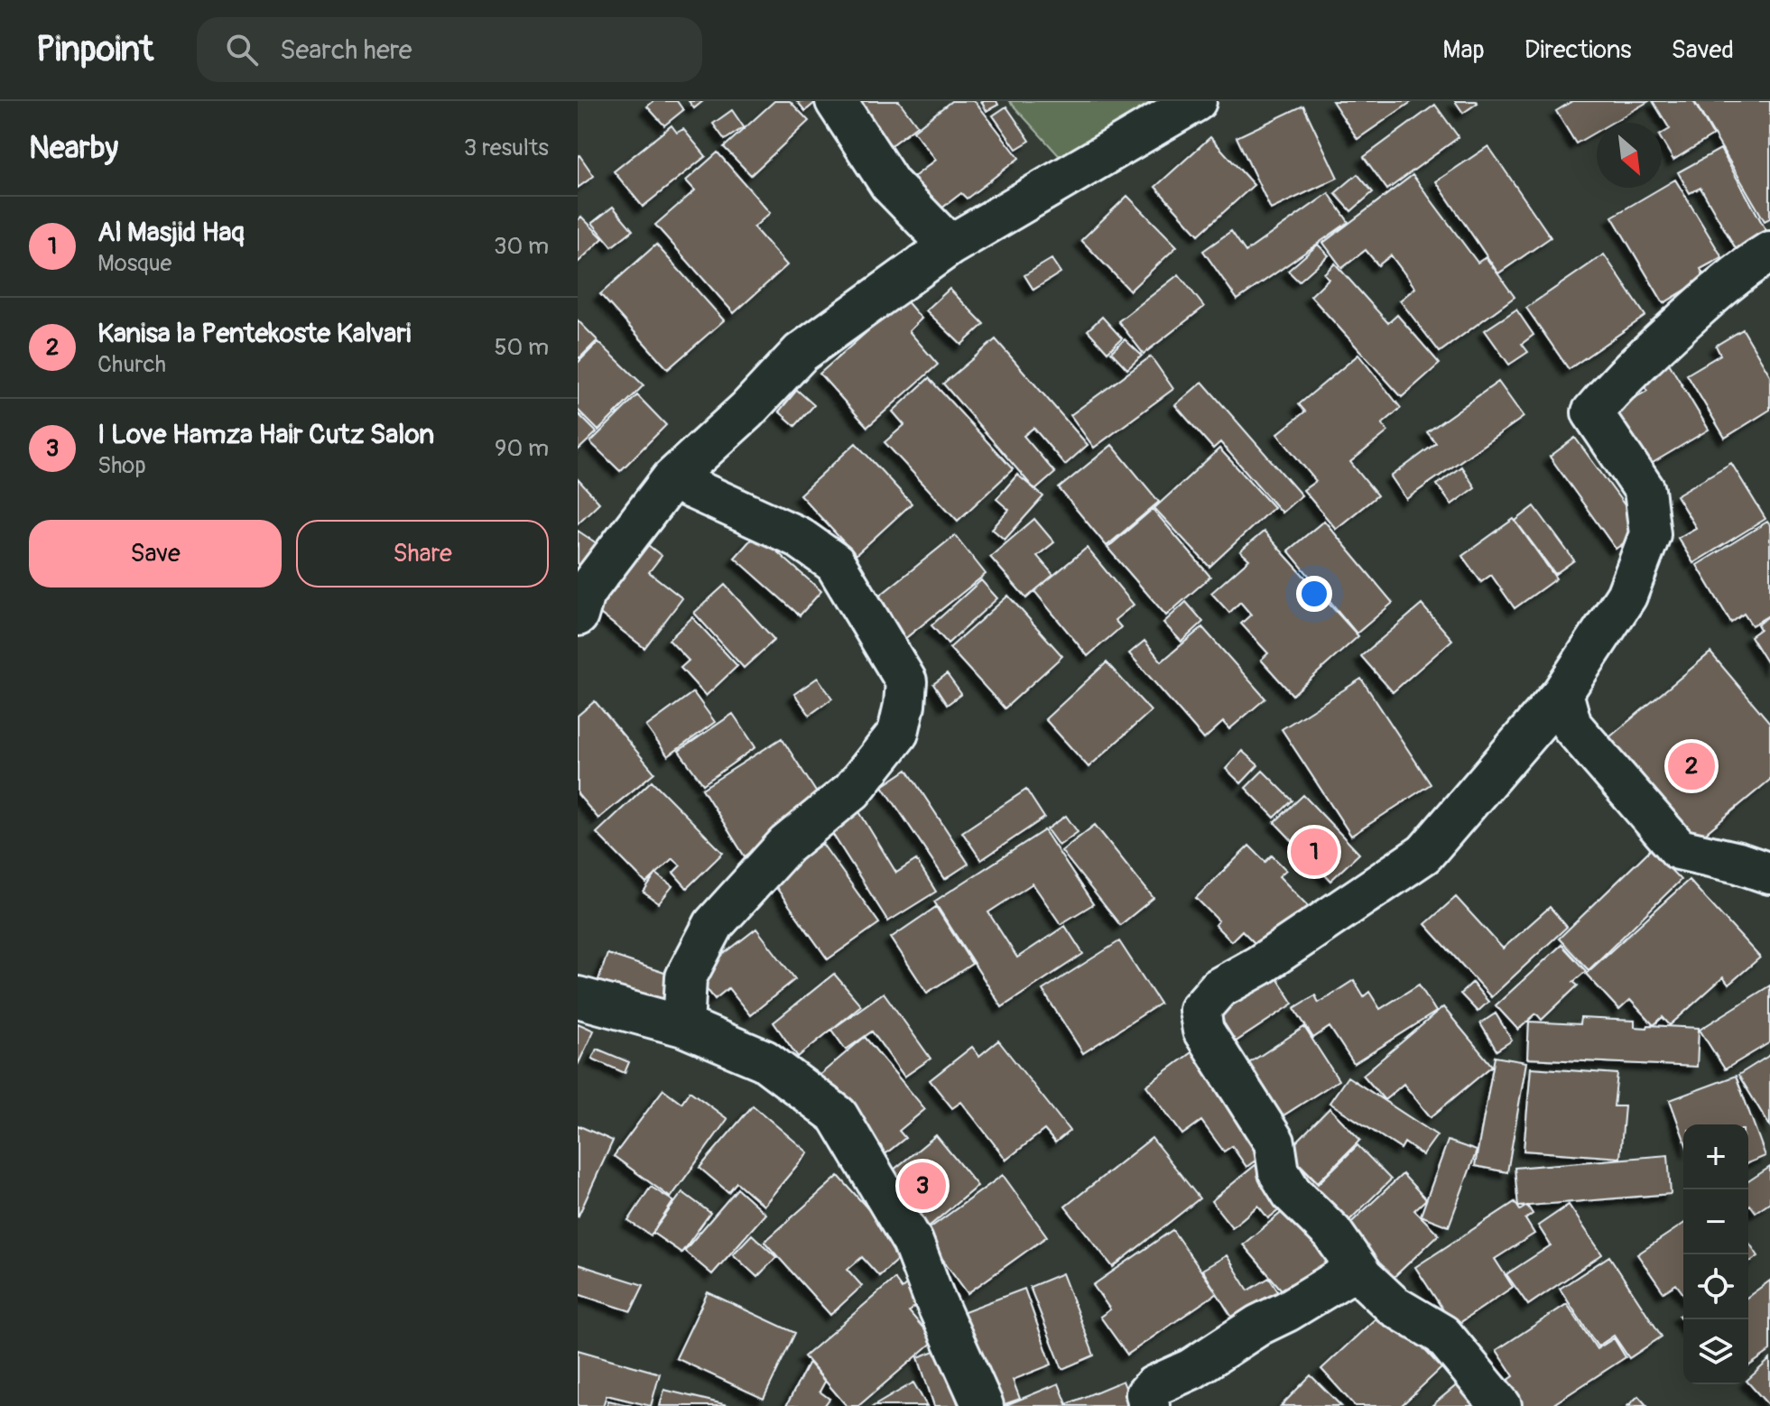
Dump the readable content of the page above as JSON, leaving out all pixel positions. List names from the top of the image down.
{
  "north": "bottom right",
  "page": {
    "header": "Pinpoint",
    "search": "Search here",
    "nav": ["Map", "Directions", "Saved"],
    "heading": ["Nearby", "3 results"],
    "list": [
      {
        "mark": "1",
        "name": "Al Masjid Haq",
        "note": "Mosque",
        "value": "30 m"
      },
      {
        "mark": "2",
        "name": "Kanisa la Pentekoste Kalvari",
        "note": "Church",
        "value": "50 m"
      },
      {
        "mark": "3",
        "name": "I Love Hamza Hair Cutz Salon",
        "note": "Shop",
        "value": "90 m"
      }
    ],
    "buttons": ["Save", "Share"],
    "pins": ["2", "1", "3"],
    "map_buttons": ["+", "−"]
  }
}
